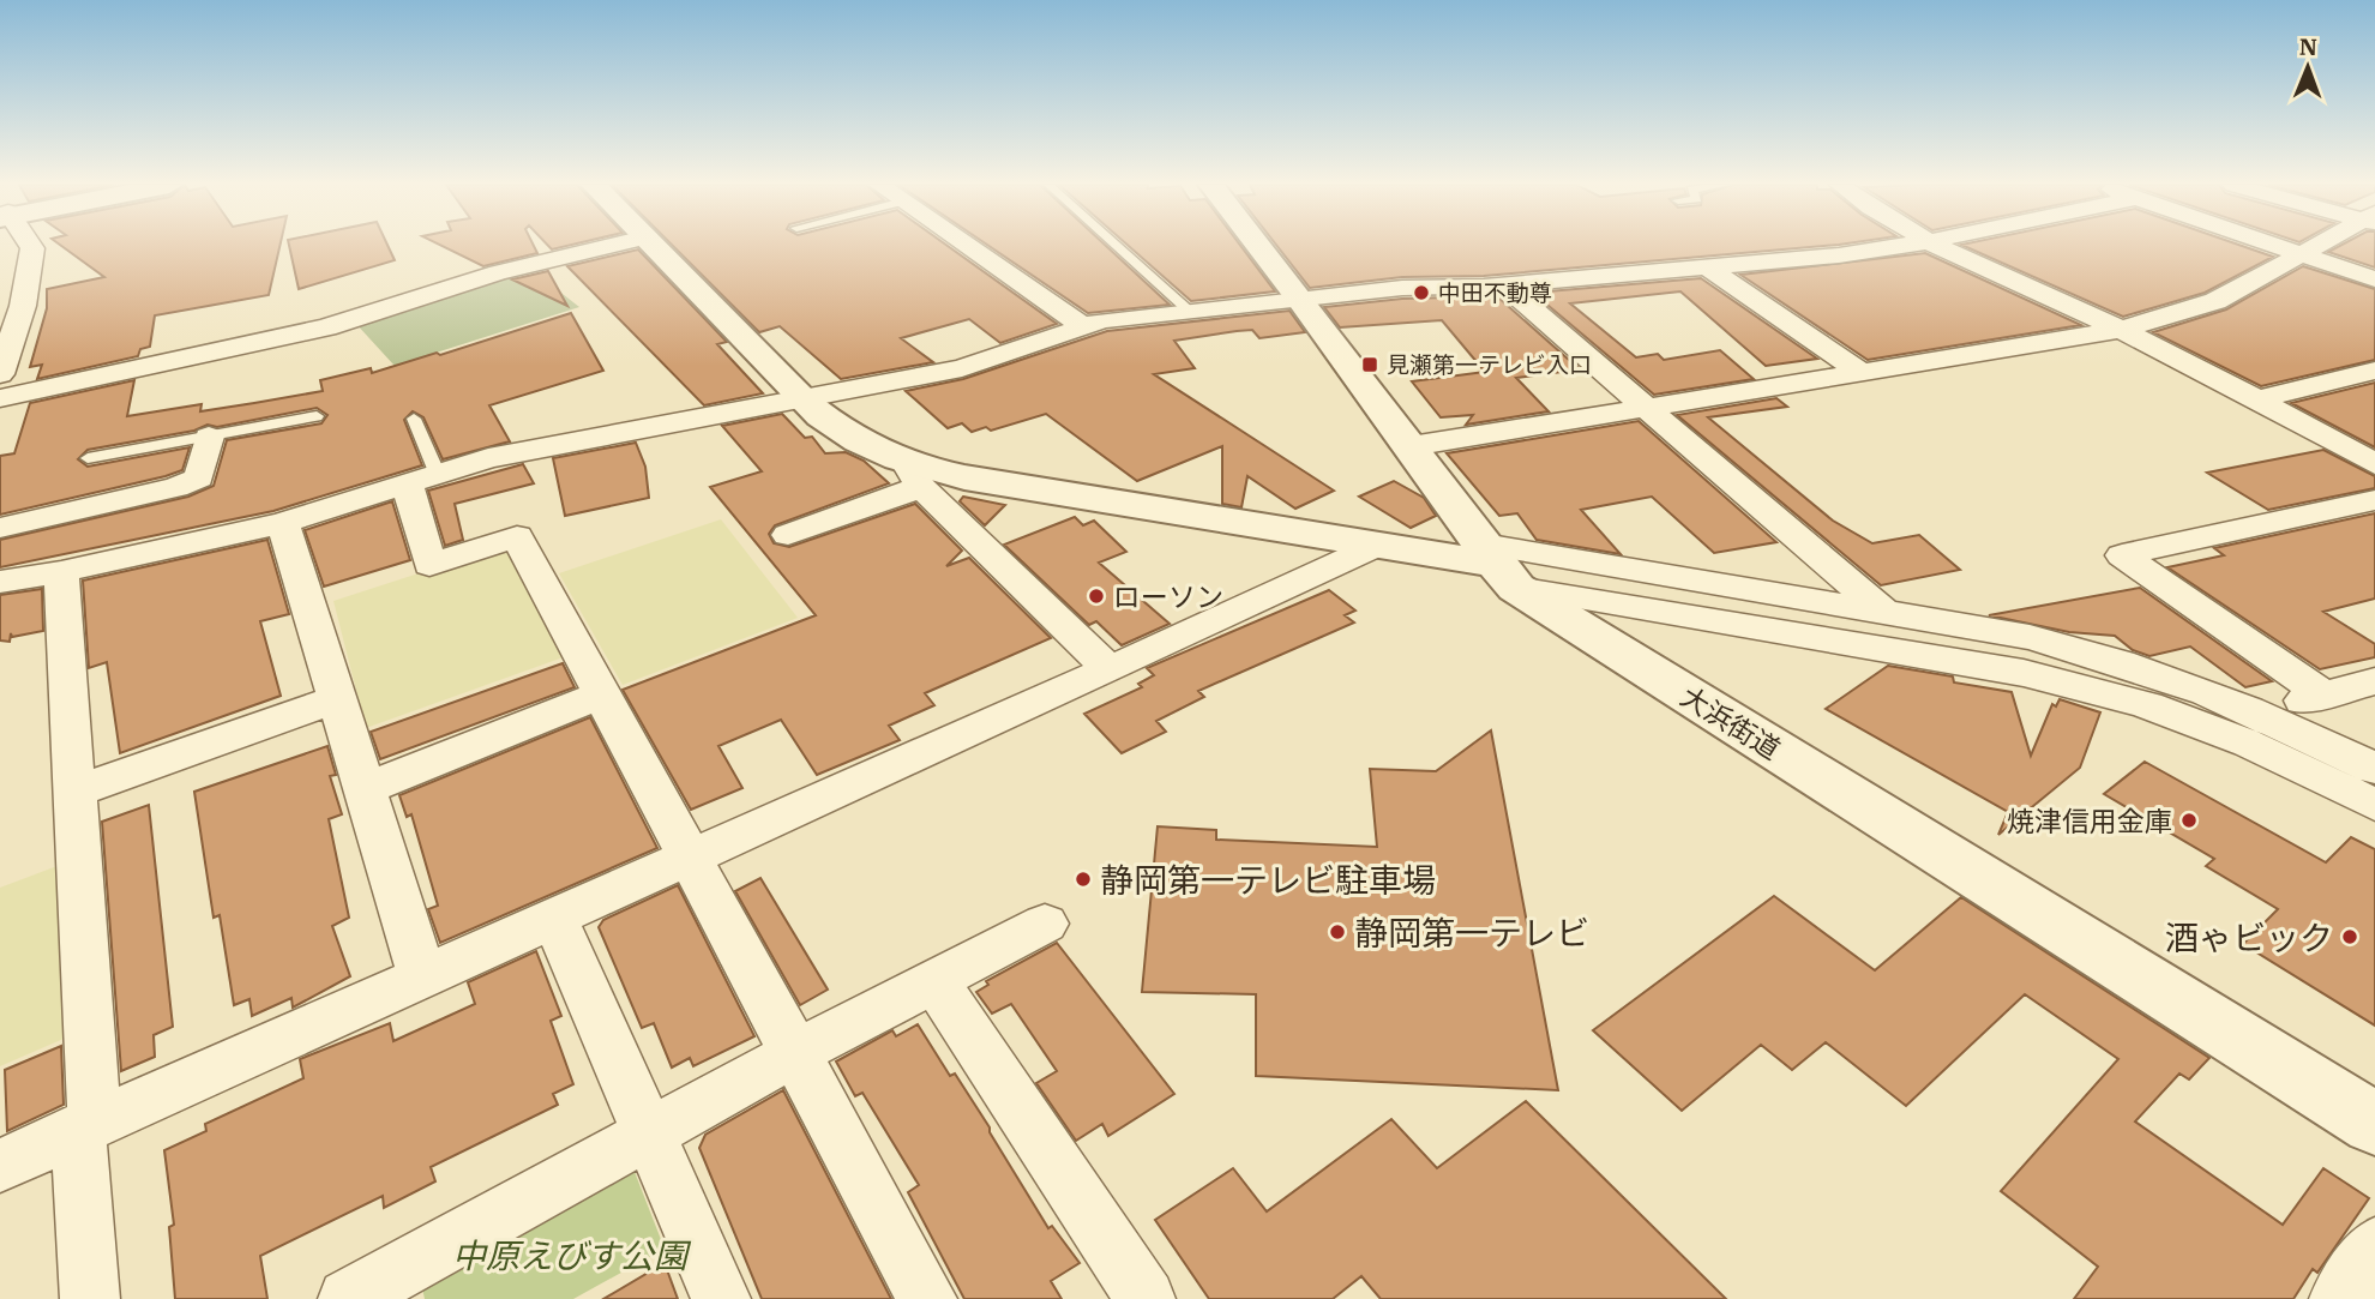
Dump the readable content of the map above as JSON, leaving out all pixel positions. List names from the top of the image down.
{
  "streets": {
    "street": ["大浜街道"]
  },
  "parks": ["中原えびす公園"],
  "places": {
    "other": [
      "中田不動尊",
      "ローソン",
      "焼津信用金庫",
      "静岡第一テレビ駐車場",
      "静岡第一テレビ",
      "酒ゃビック"
    ],
    "transit": ["見瀬第一テレビ入口"]
  },
  "north": "top"
}
